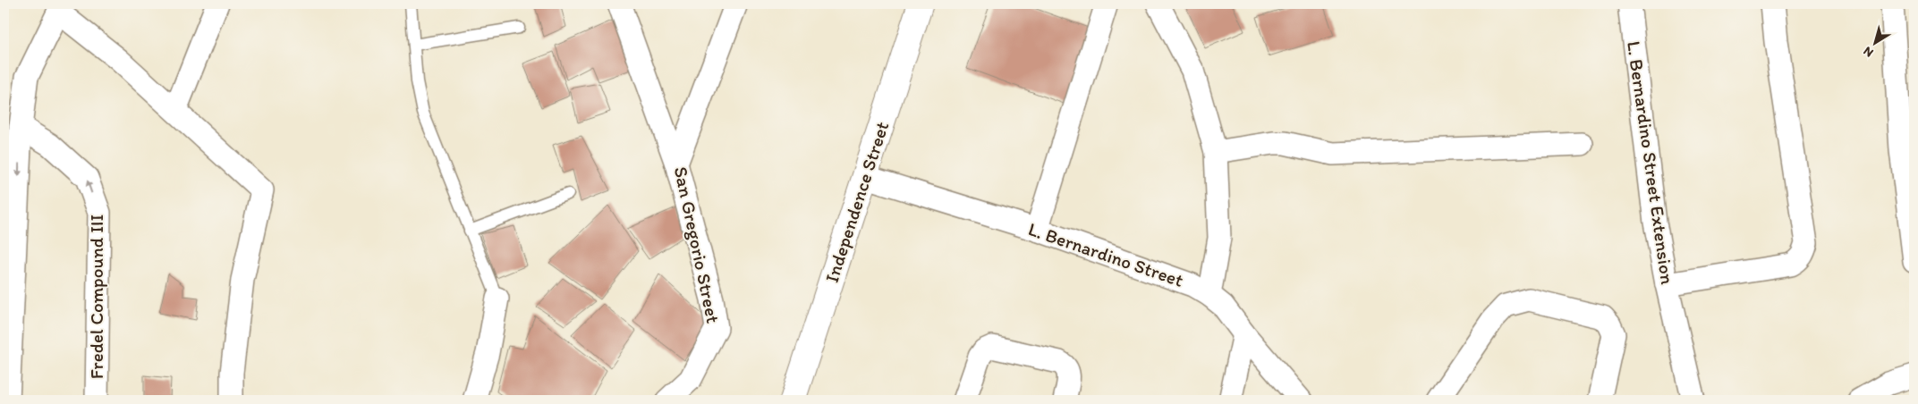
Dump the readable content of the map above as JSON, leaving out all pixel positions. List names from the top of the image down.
{
  "streets": {
    "street": [
      "L. Bernardino Street Extension",
      "Independence Street",
      "San Gregorio Street",
      "L. Bernardino Street",
      "Fredel Compound III"
    ]
  },
  "crossings": [
    ["Independence Street", "L. Bernardino Street"]
  ],
  "north": "bottom left"
}
